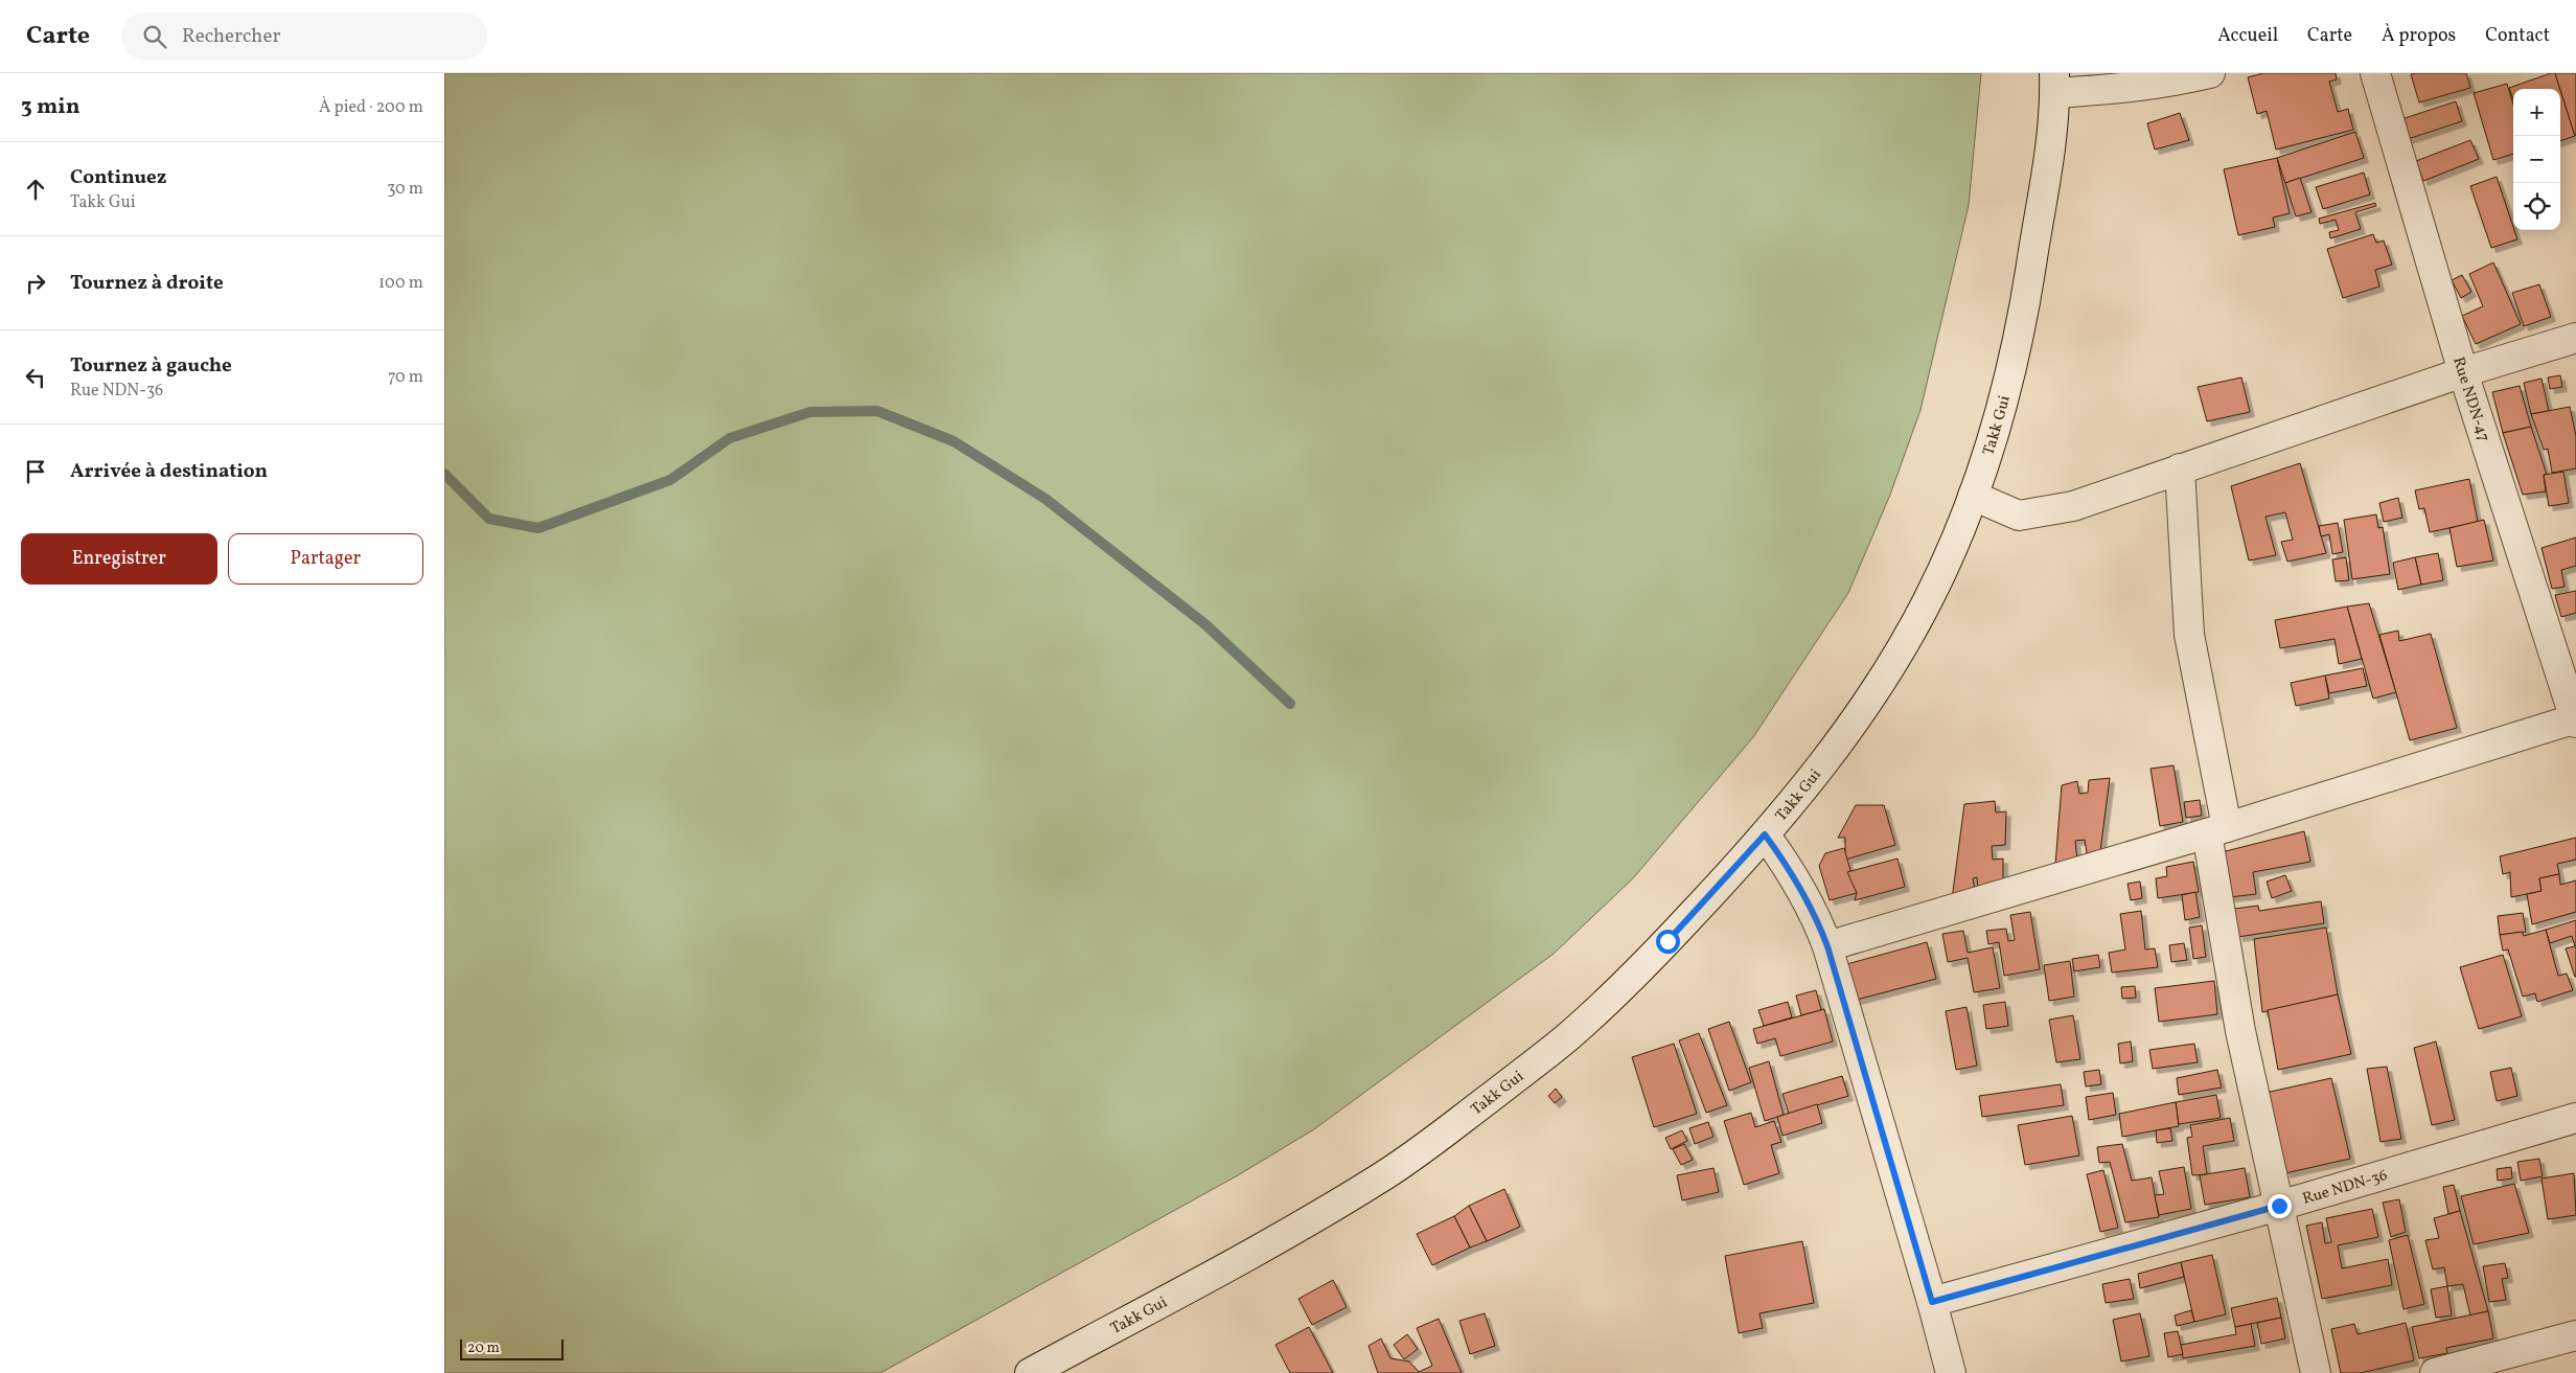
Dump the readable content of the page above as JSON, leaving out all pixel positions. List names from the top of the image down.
{
  "streets": {
    "street": ["Rue NDN-47", "Takk Gui", "Rue NDN-36"]
  },
  "scale_bar": "20 m",
  "page": {
    "header": "Carte",
    "search": "Rechercher",
    "nav": [
      "Accueil",
      "Carte",
      "À propos",
      "Contact"
    ],
    "heading": ["3 min", "À pied · 200 m"],
    "map_buttons": ["+", "−"],
    "list": [
      ["Continuez", "Takk Gui", "30 m"],
      ["Tournez à droite", "100 m"],
      ["Tournez à gauche", "Rue NDN-36", "70 m"],
      "Arrivée à destination"
    ],
    "buttons": ["Enregistrer", "Partager"],
    "scale": "20 m"
  }
}
